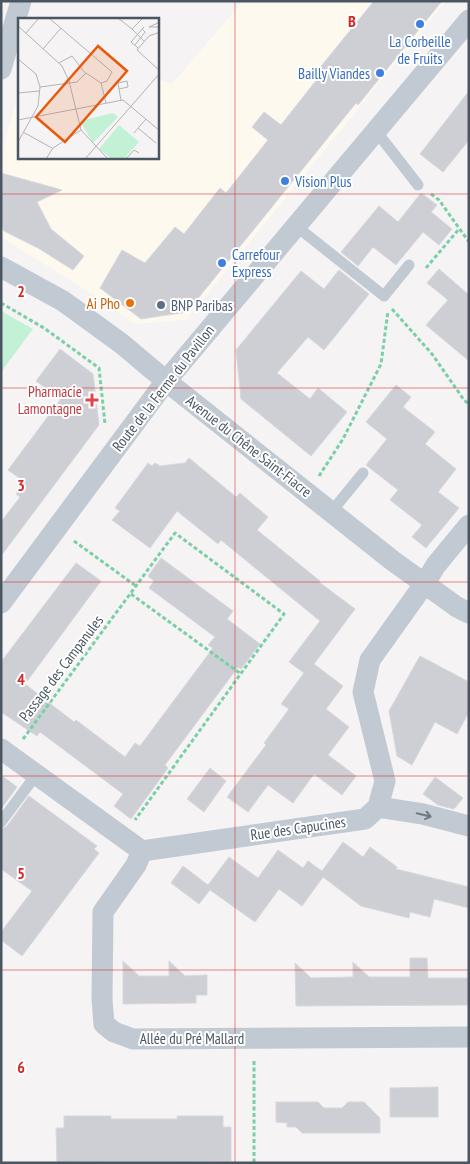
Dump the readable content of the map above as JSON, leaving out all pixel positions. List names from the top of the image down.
{
  "streets": {
    "street": [
      "Route de la Ferme du Pavillon",
      "Avenue du Chêne Saint-Fiacre",
      "Rue des Capucines",
      "Allée du Pré Mallard"
    ],
    "path": ["Passage des Campanules"]
  },
  "crossings": [
    ["Route de la Ferme du Pavillon", "Avenue du Chêne Saint-Fiacre"],
    ["Rue des Capucines", "Allée du Pré Mallard"]
  ],
  "places": {
    "other": [
      "La Corbeille de Fruits",
      "Bailly Viandes",
      "Vision Plus",
      "Carrefour Express",
      "Ai Pho",
      "BNP Paribas"
    ],
    "health": ["Pharmacie Lamontagne"]
  },
  "grid": {
    "columns": ["B"],
    "rows": [
      "2",
      "3",
      "4",
      "5",
      "6"
    ]
  }
}
